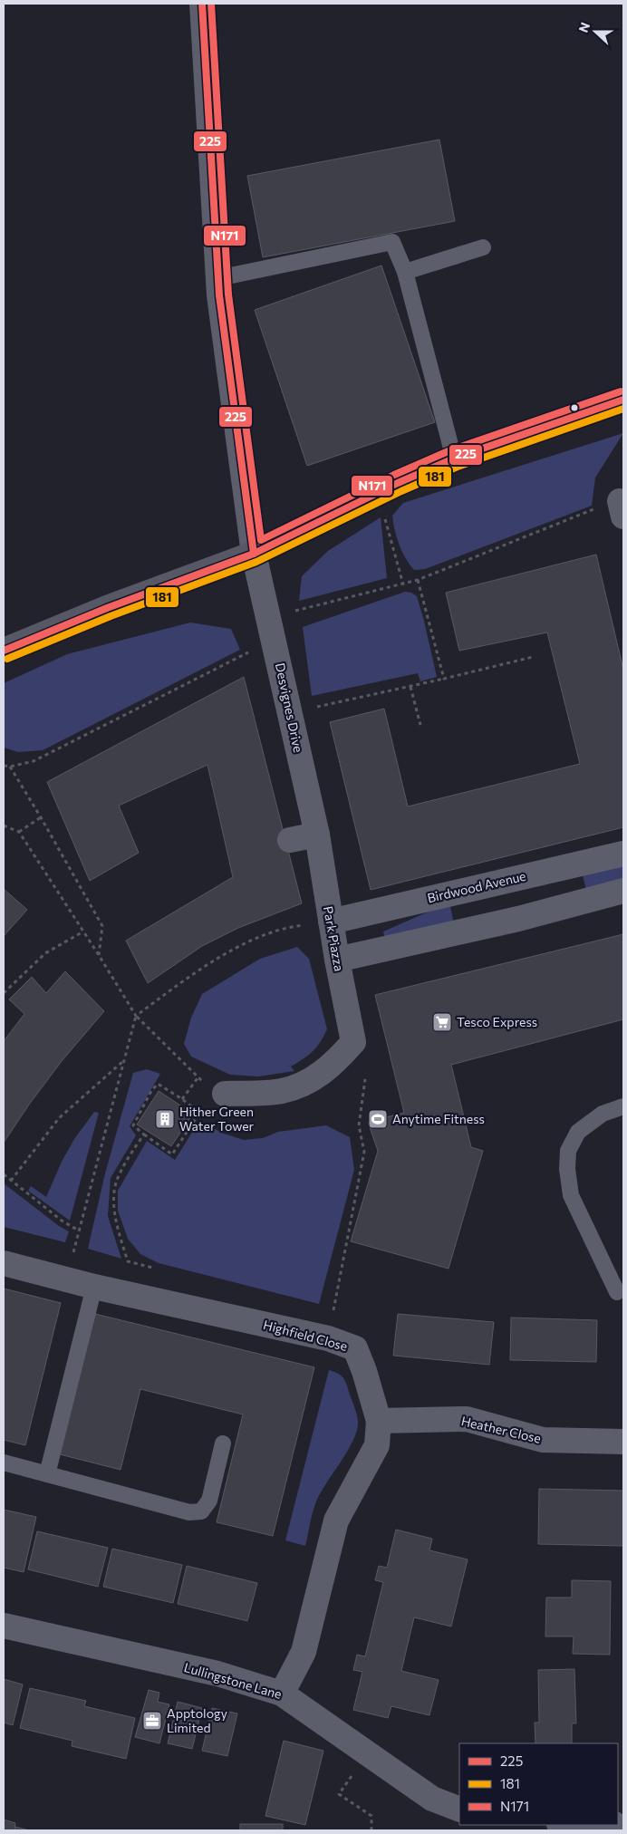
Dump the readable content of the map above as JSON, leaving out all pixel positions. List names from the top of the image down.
{
  "streets": {
    "street": [
      "Desvignes Drive",
      "Birdwood Avenue",
      "Park Piazza",
      "Highfield Close",
      "Heather Close",
      "Lullingstone Lane"
    ]
  },
  "crossings": [
    ["Desvignes Drive", "Park Piazza"],
    ["Birdwood Avenue", "Park Piazza"],
    ["Highfield Close", "Heather Close"],
    ["Highfield Close", "Lullingstone Lane"]
  ],
  "places": {
    "supermarket": ["Tesco Express"],
    "building": ["Hither Green Water Tower"],
    "sports": ["Anytime Fitness"],
    "office": ["Apptology Limited"]
  },
  "lines": ["transit line 225", "transit line N171", "transit line 181"],
  "legend": ["225", "181", "N171"],
  "north": "left"
}
